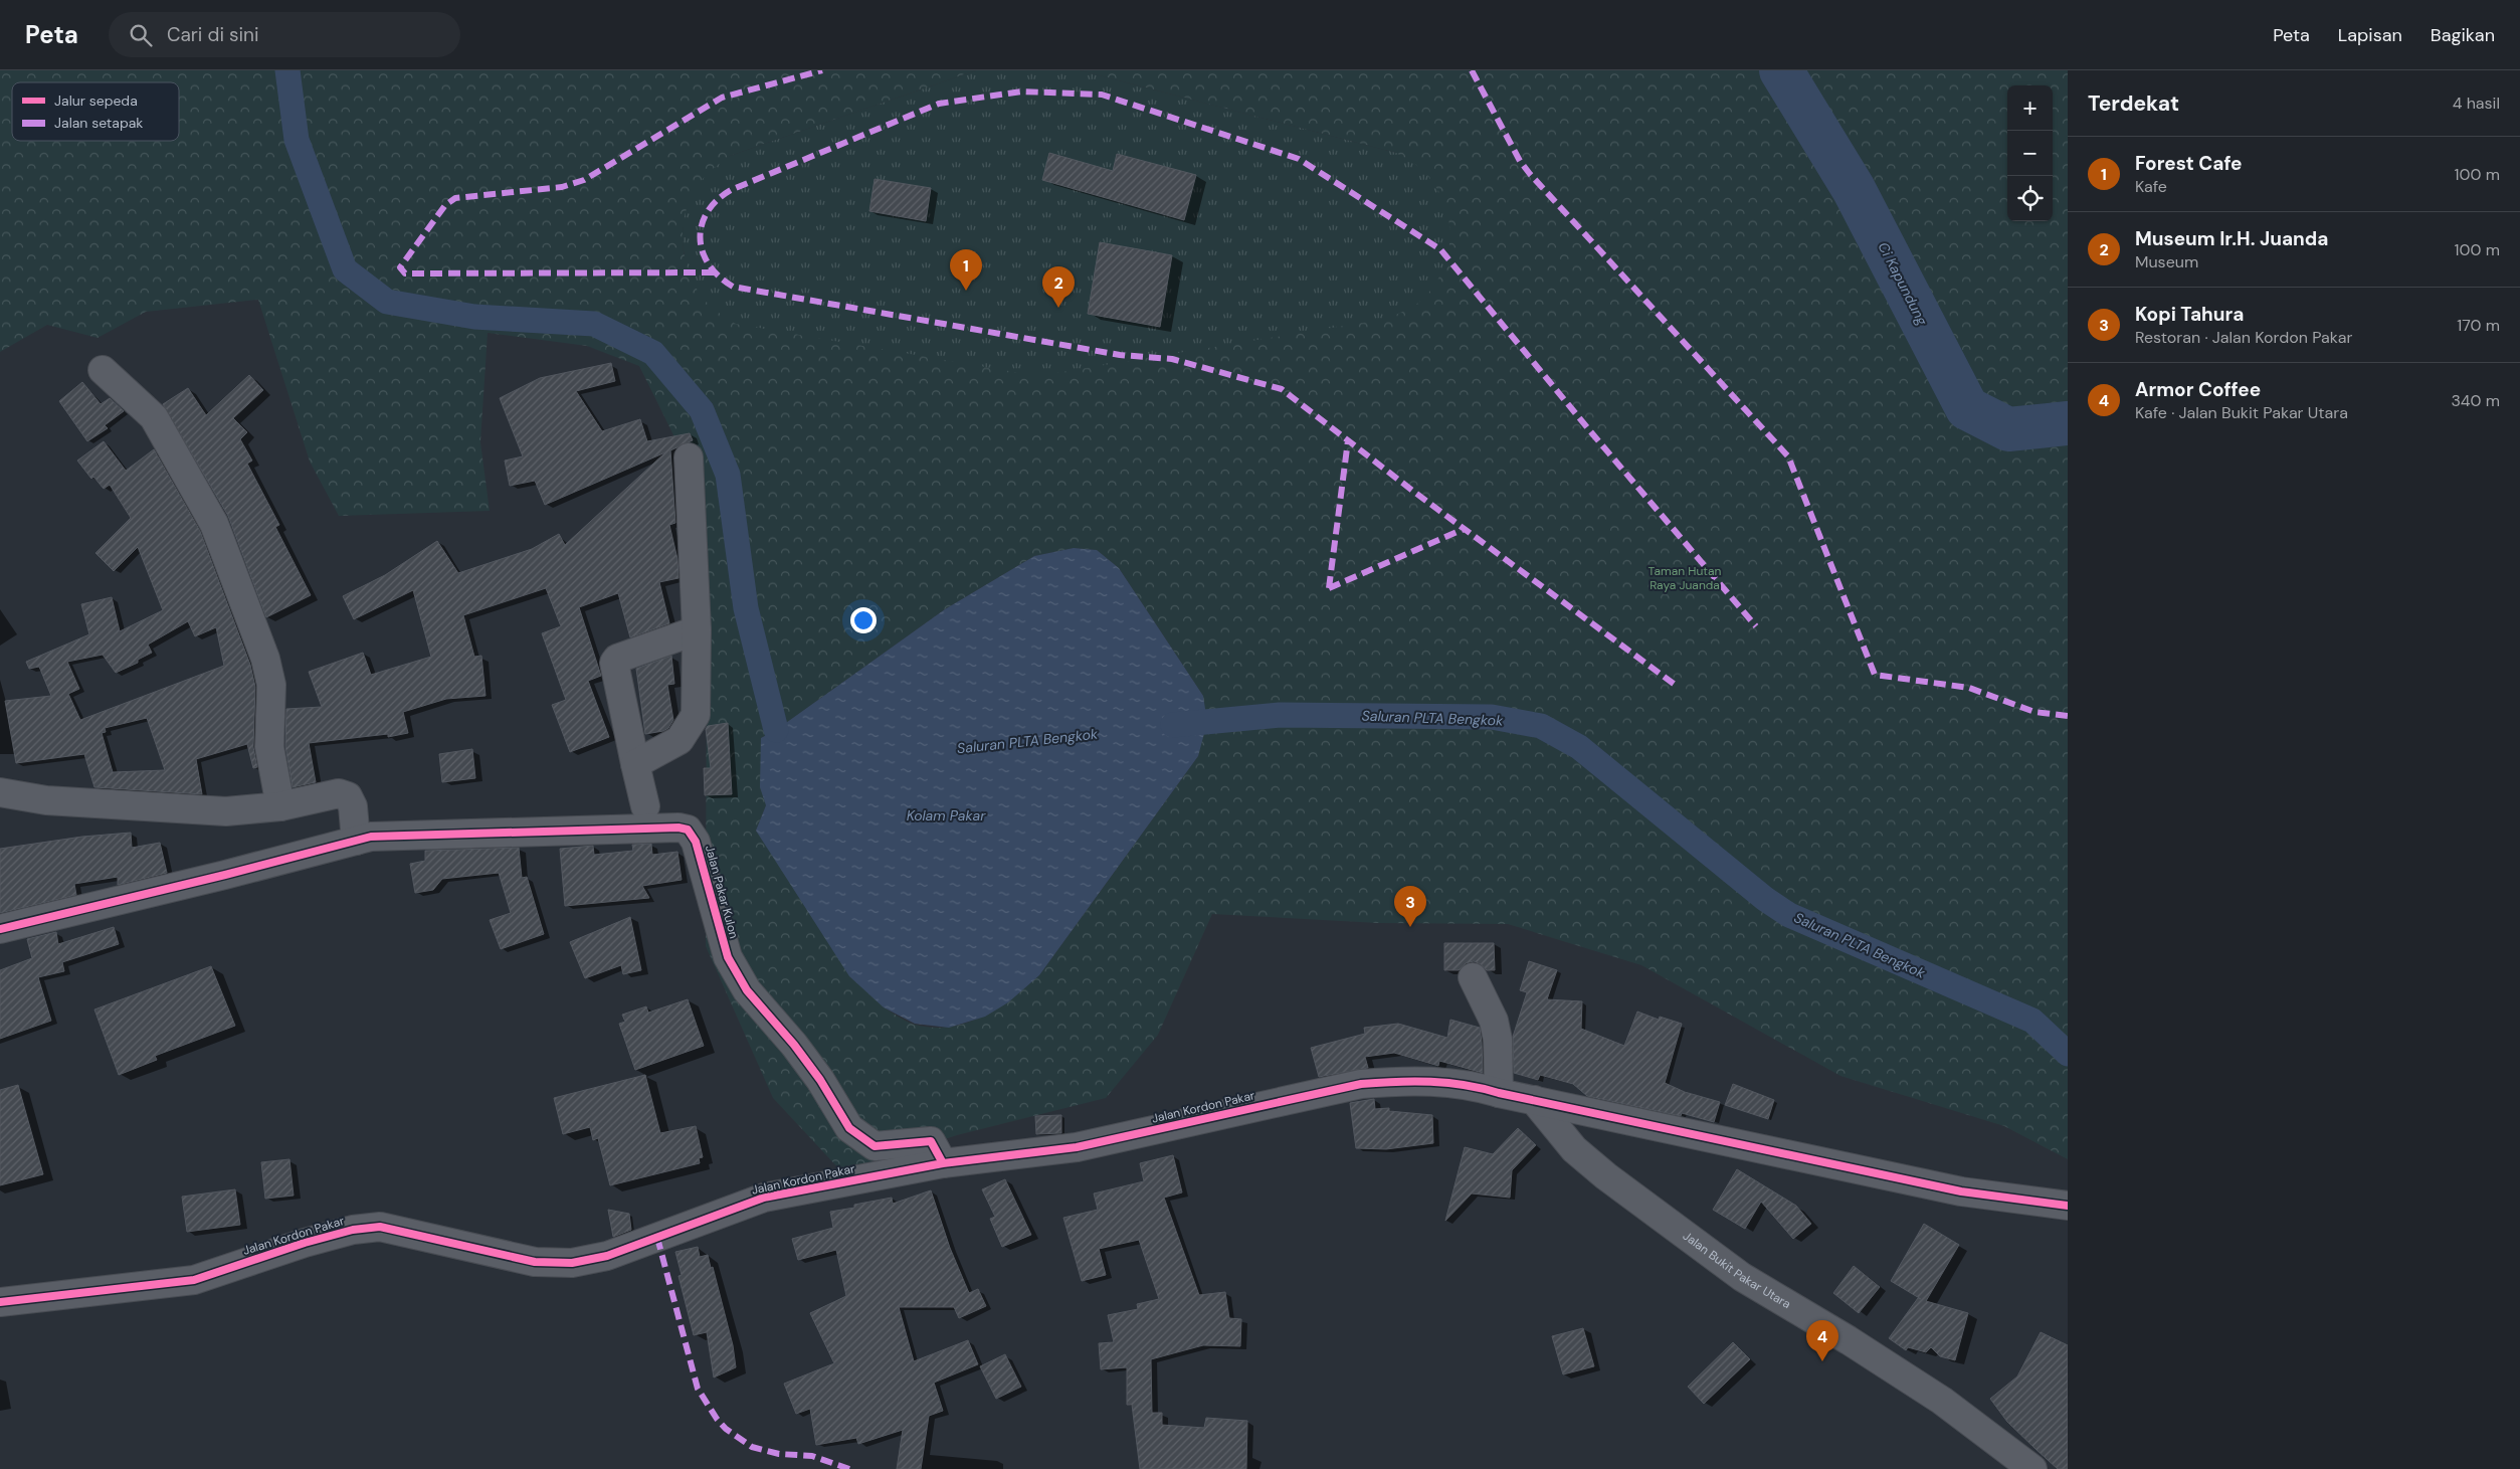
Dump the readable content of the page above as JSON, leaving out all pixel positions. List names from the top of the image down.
{
  "streets": {
    "street": ["Jalan Pakar Kulon", "Jalan Kordon Pakar", "Jalan Bukit Pakar Utara"]
  },
  "crossings": [
    ["Jalan Pakar Kulon", "Jalan Kordon Pakar"],
    ["Jalan Kordon Pakar", "Jalan Bukit Pakar Utara"]
  ],
  "water": ["Ci Kapundung", "Saluran PLTA Bengkok", "Kolam Pakar"],
  "parks": ["Taman Hutan Raya Juanda"],
  "legend": ["Jalur sepeda", "Jalan setapak"],
  "page": {
    "header": "Peta",
    "search": "Cari di sini",
    "nav": ["Peta", "Lapisan", "Bagikan"],
    "heading": ["Terdekat", "4 hasil"],
    "map_buttons": ["+", "−"],
    "list": [
      {
        "mark": "1",
        "name": "Forest Cafe",
        "note": "Kafe",
        "value": "100 m"
      },
      {
        "mark": "2",
        "name": "Museum Ir.H. Juanda",
        "note": "Museum",
        "value": "100 m"
      },
      {
        "mark": "3",
        "name": "Kopi Tahura",
        "note": "Restoran · Jalan Kordon Pakar",
        "value": "170 m"
      },
      {
        "mark": "4",
        "name": "Armor Coffee",
        "note": "Kafe · Jalan Bukit Pakar Utara",
        "value": "340 m"
      }
    ],
    "pins": [
      "1",
      "2",
      "3",
      "4"
    ]
  }
}
